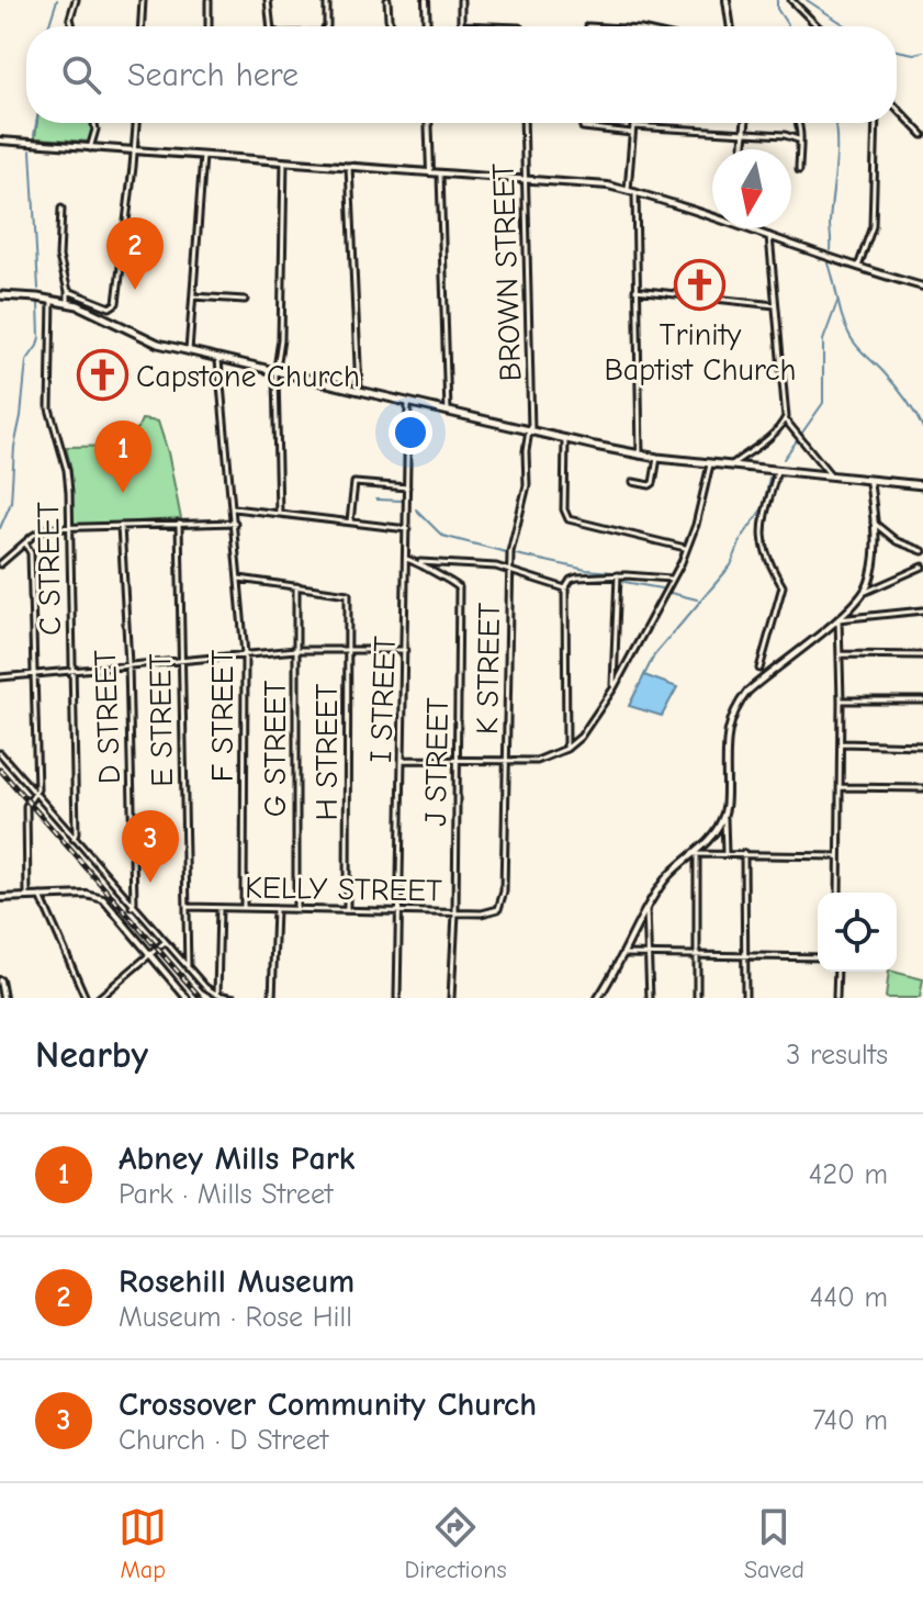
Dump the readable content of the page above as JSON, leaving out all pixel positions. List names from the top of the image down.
{
  "streets": {
    "street": [
      "BROWN STREET",
      "C STREET",
      "K STREET",
      "I STREET",
      "F STREET",
      "D STREET",
      "E STREET",
      "G STREET",
      "H STREET",
      "J STREET",
      "KELLY STREET"
    ]
  },
  "crossings": [
    ["BROWN STREET", "K STREET"],
    ["K STREET", "KELLY STREET"],
    ["I STREET", "J STREET"],
    ["I STREET", "KELLY STREET"],
    ["F STREET", "KELLY STREET"],
    ["E STREET", "KELLY STREET"],
    ["G STREET", "H STREET"],
    ["G STREET", "KELLY STREET"],
    ["H STREET", "KELLY STREET"],
    ["J STREET", "KELLY STREET"]
  ],
  "places": {
    "church": ["Trinity Baptist Church", "Capstone Church"]
  },
  "north": "bottom",
  "page": {
    "search": "Search here",
    "pins": ["2", "1", "3"],
    "heading": ["Nearby", "3 results"],
    "list": [
      {
        "mark": "1",
        "name": "Abney Mills Park",
        "note": "Park · Mills Street",
        "value": "420 m"
      },
      {
        "mark": "2",
        "name": "Rosehill Museum",
        "note": "Museum · Rose Hill",
        "value": "440 m"
      },
      {
        "mark": "3",
        "name": "Crossover Community Church",
        "note": "Church · D Street",
        "value": "740 m"
      }
    ],
    "nav": ["Map", "Directions", "Saved"]
  }
}
